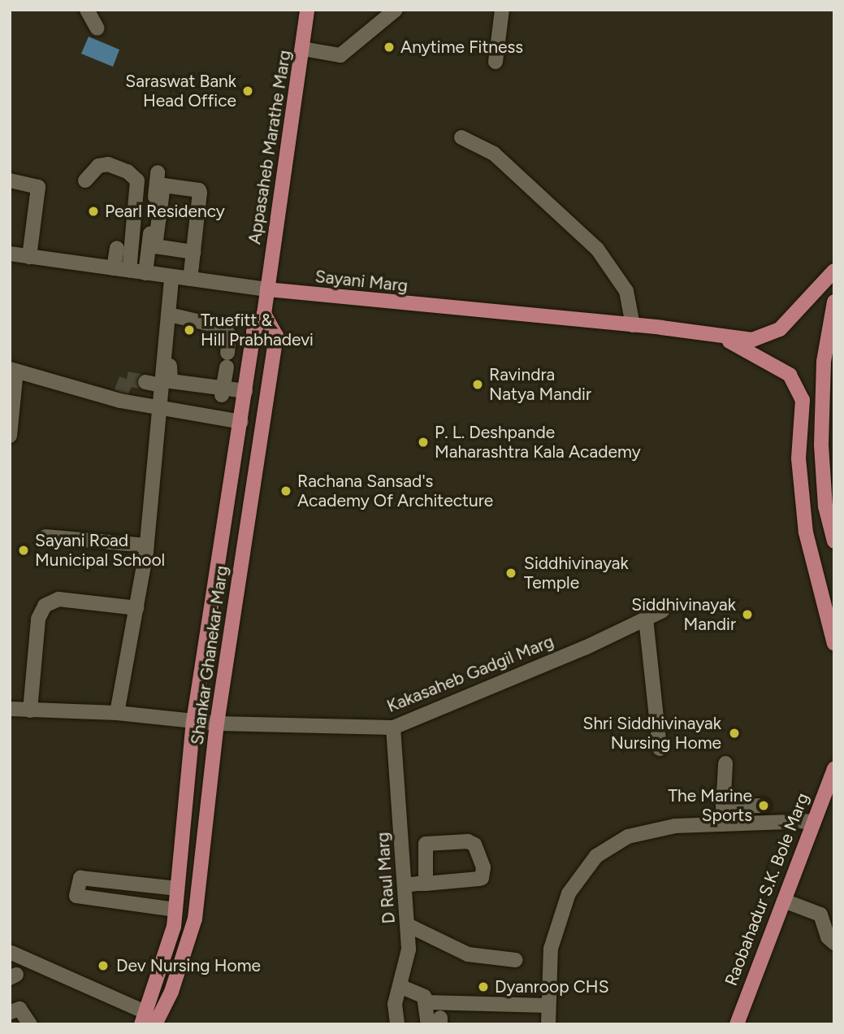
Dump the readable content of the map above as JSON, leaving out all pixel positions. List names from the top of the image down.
{
  "streets": {
    "main road": [
      "Appasaheb Marathe Marg",
      "Sayani Marg",
      "Shankar Ghanekar Marg",
      "Raobahadur S.K. Bole Marg"
    ],
    "street": ["Kakasaheb Gadgil Marg", "D Raul Marg"]
  },
  "crossings": [
    ["Appasaheb Marathe Marg", "Sayani Marg"],
    ["Shankar Ghanekar Marg", "Kakasaheb Gadgil Marg"],
    ["Kakasaheb Gadgil Marg", "D Raul Marg"]
  ],
  "places": [
    "Anytime Fitness",
    "Saraswat Bank Head Office",
    "Pearl Residency",
    "Truefitt & Hill Prabhadevi",
    "Ravindra Natya Mandir",
    "P. L. Deshpande Maharashtra Kala Academy",
    "Rachana Sansad's Academy Of Architecture",
    "Sayani Road Municipal School",
    "Siddhivinayak Temple",
    "Siddhivinayak Mandir",
    "Shri Siddhivinayak Nursing Home",
    "The Marine Sports",
    "Dev Nursing Home",
    "Dyanroop CHS"
  ]
}
